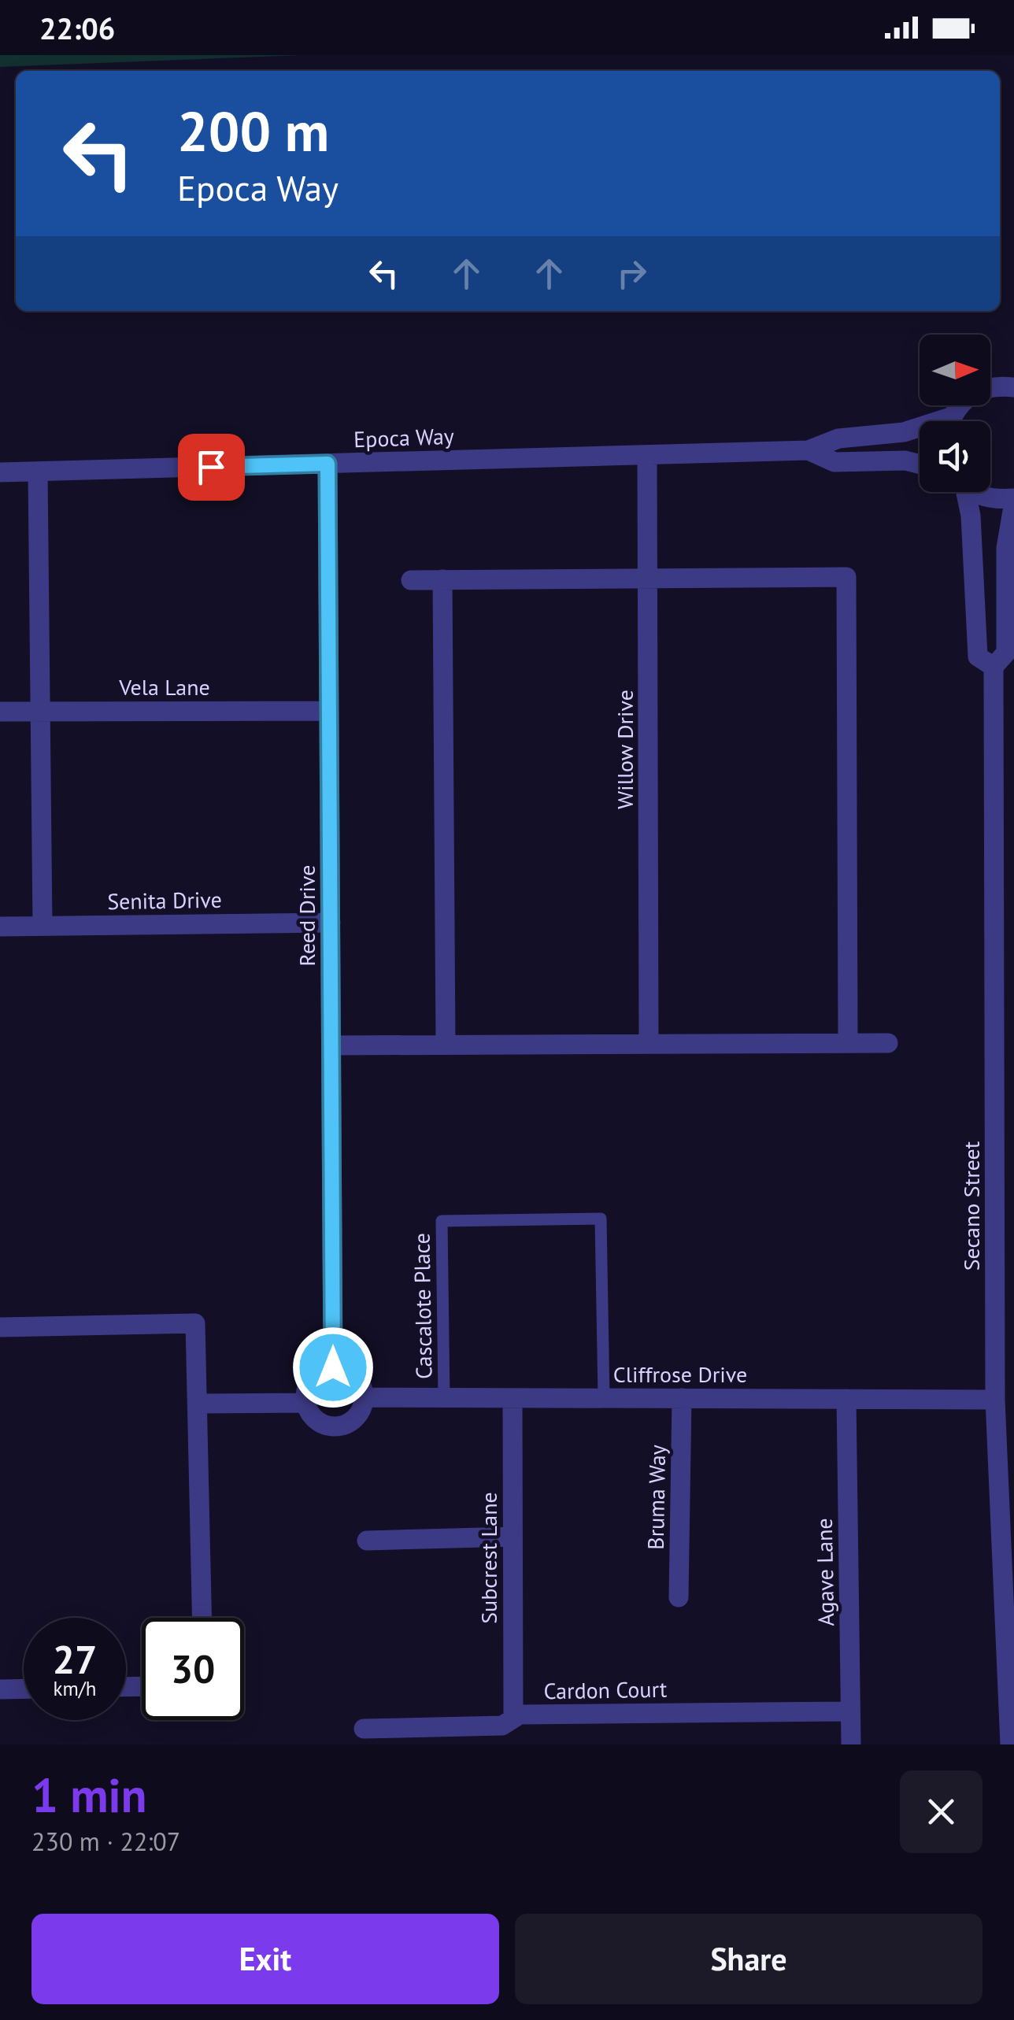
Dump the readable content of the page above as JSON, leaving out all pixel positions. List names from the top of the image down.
{
  "streets": {
    "street": [
      "Epoca Way",
      "Vela Lane",
      "Willow Drive",
      "Senita Drive",
      "Reed Drive",
      "Secano Street",
      "Cliffrose Drive",
      "Bruma Way",
      "Subcrest Lane",
      "Agave Lane",
      "Cardon Court"
    ],
    "lane": ["Cascalote Place"]
  },
  "crossings": [
    ["Epoca Way", "Willow Drive"],
    ["Epoca Way", "Reed Drive"],
    ["Vela Lane", "Reed Drive"],
    ["Senita Drive", "Reed Drive"],
    ["Reed Drive", "Cliffrose Drive"],
    ["Secano Street", "Cliffrose Drive"],
    ["Cascalote Place", "Cliffrose Drive"],
    ["Cliffrose Drive", "Bruma Way"],
    ["Cliffrose Drive", "Subcrest Lane"],
    ["Cliffrose Drive", "Agave Lane"],
    ["Subcrest Lane", "Cardon Court"],
    ["Agave Lane", "Cardon Court"]
  ],
  "north": "right",
  "page": {
    "status": "22:06",
    "turn": ["200 m", "Epoca Way"],
    "speed": "27 km/h",
    "limit": "30",
    "heading": ["1 min", "230 m · 22:07"],
    "buttons": ["Exit", "Share"]
  }
}
